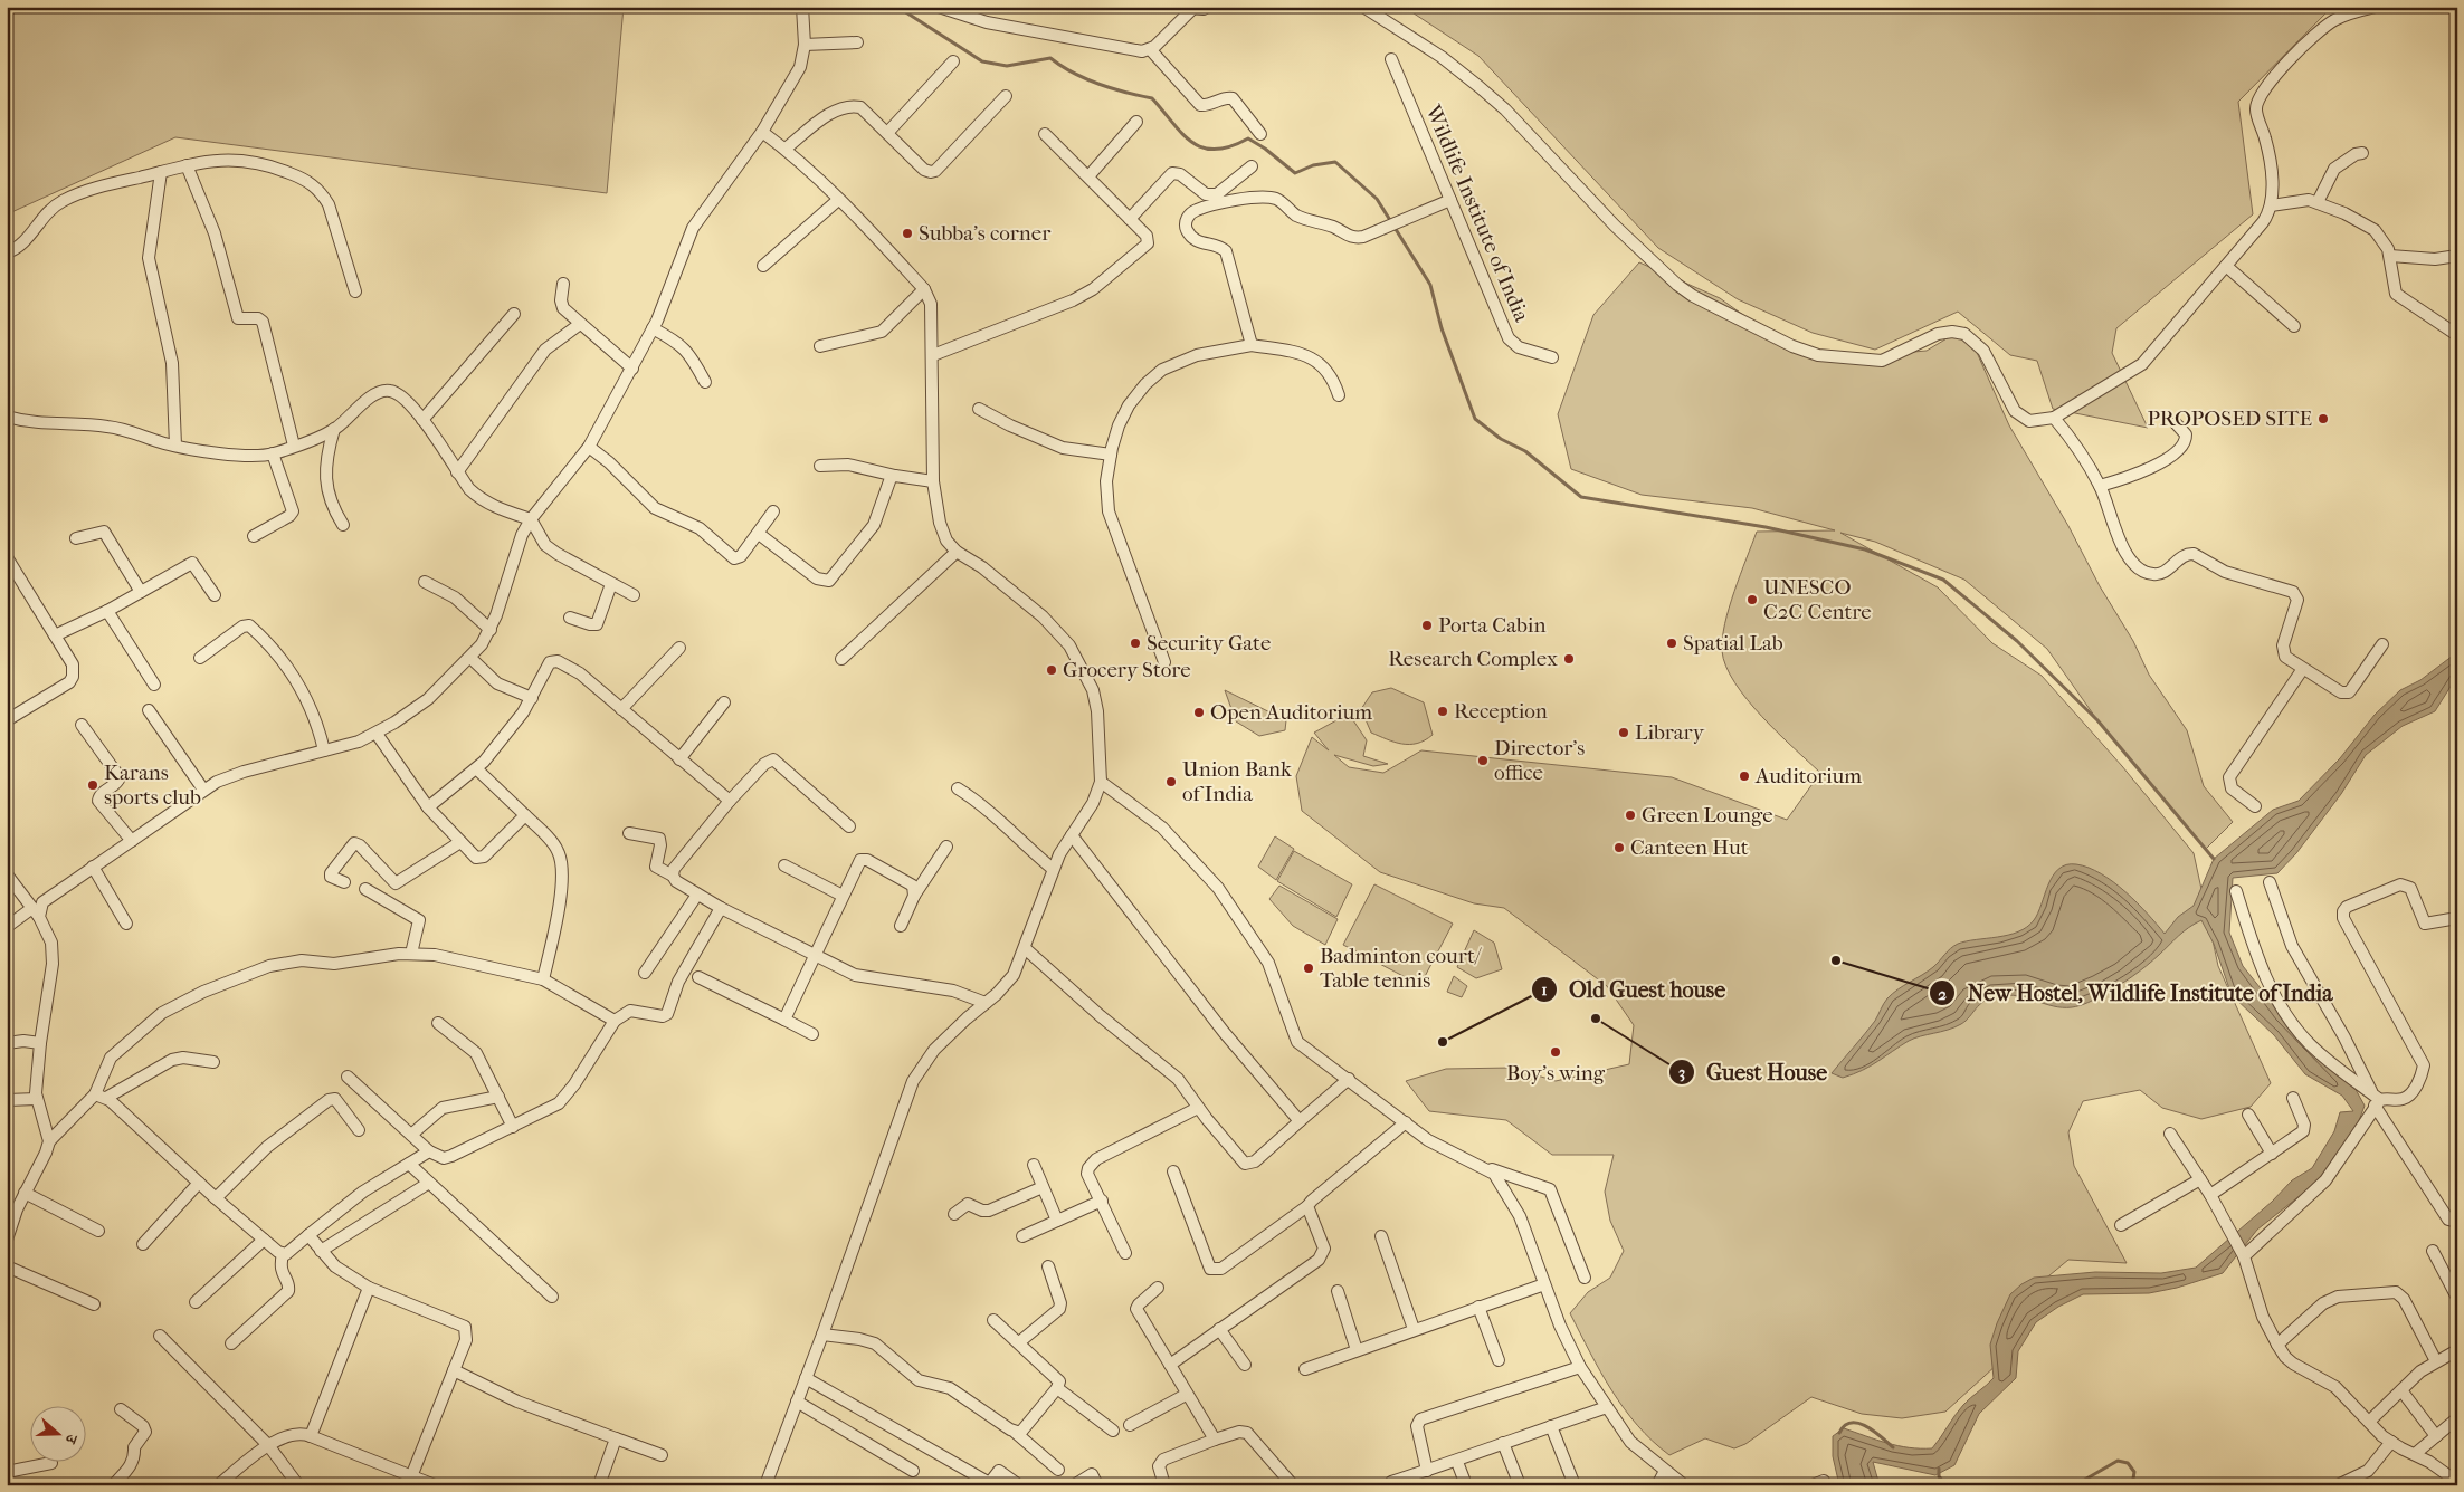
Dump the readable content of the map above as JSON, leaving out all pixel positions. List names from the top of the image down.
{
  "streets": {
    "street": ["Wildlife Institute of India"]
  },
  "places": [
    "Subba's corner",
    "PROPOSED SITE",
    "UNESCO C2C Centre",
    "Porta Cabin",
    "Security Gate",
    "Spatial Lab",
    "Research Complex",
    "Grocery Store",
    "Reception",
    "Open Auditorium",
    "Library",
    "Director's office",
    "Auditorium",
    "Union Bank of India",
    "Karans sports club",
    "Green Lounge",
    "Canteen Hut",
    "New Hostel, Wildlife Institute of India",
    "Badminton court/ Table tennis",
    "Guest House",
    "Old Guest house",
    "Boy's wing"
  ],
  "north": "right"
}
